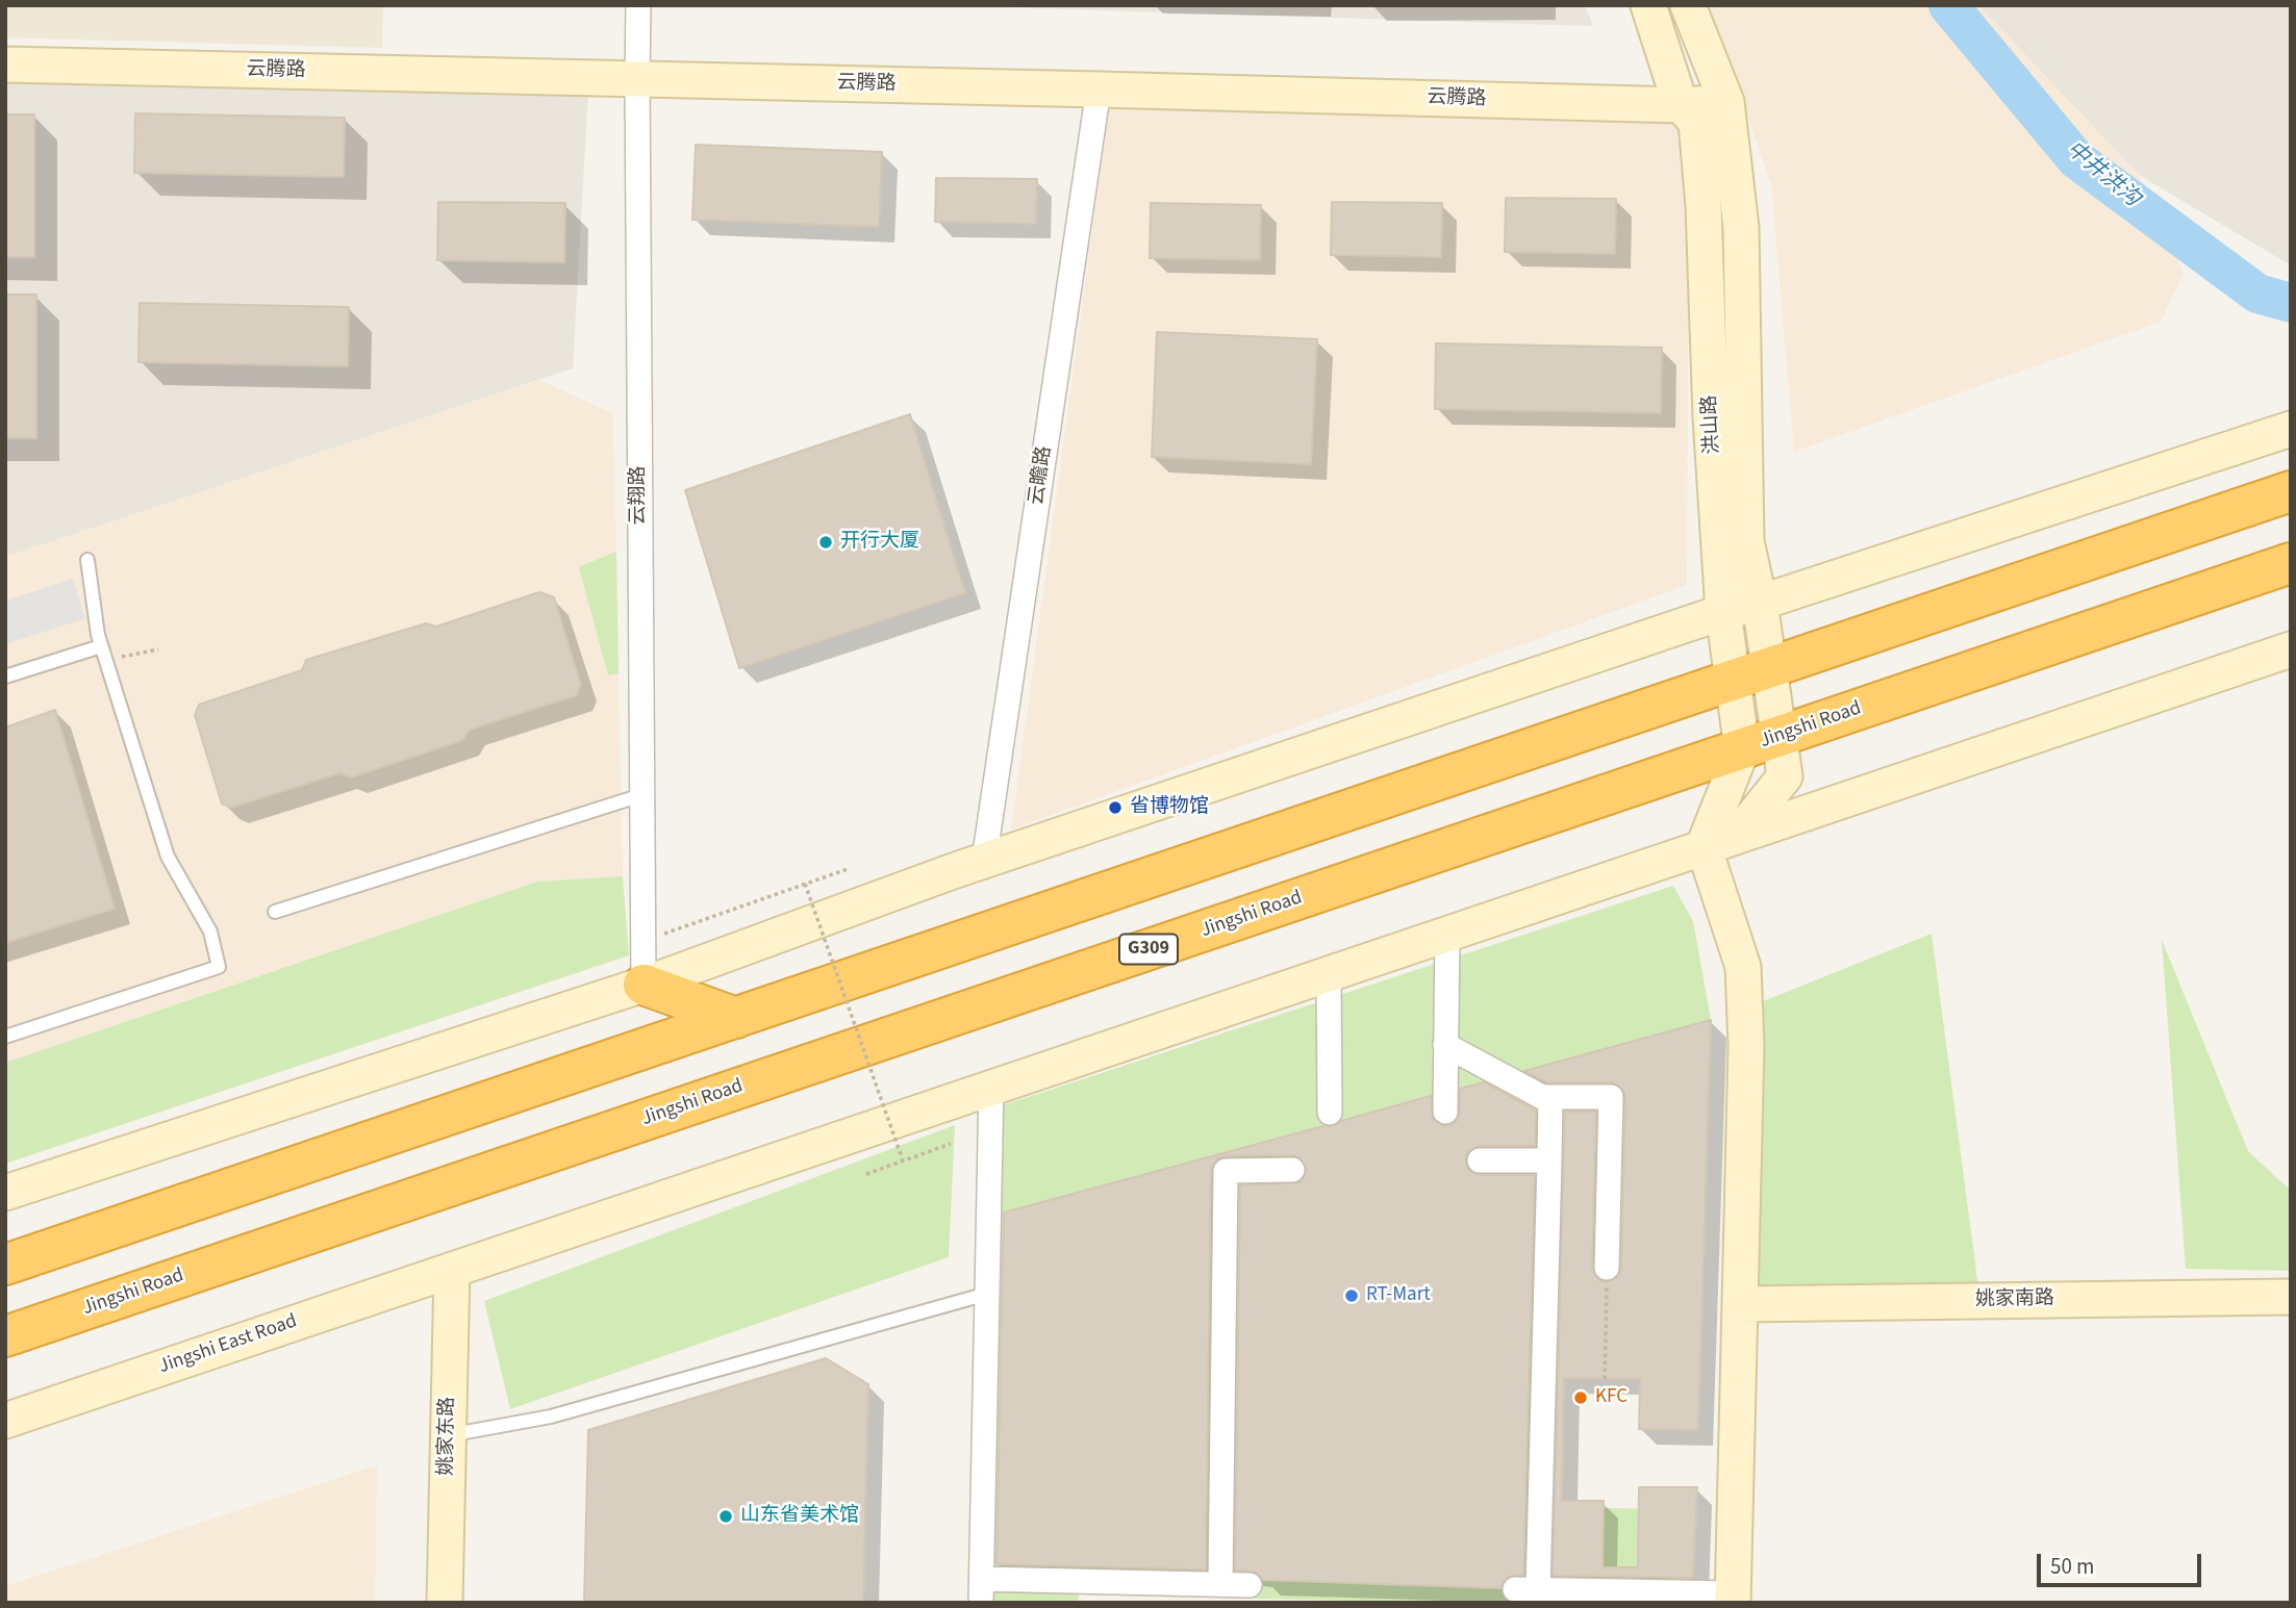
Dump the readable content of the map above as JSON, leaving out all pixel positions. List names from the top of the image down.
{
  "streets": {
    "highway": ["Jingshi Road", "G309"],
    "main road": [
      "云腾路",
      "洪山路",
      "姚家南路",
      "Jingshi East Road",
      "姚家东路"
    ],
    "street": ["云瞻路", "云翔路"]
  },
  "crossings": [
    ["云腾路", "洪山路"],
    ["云腾路", "云瞻路"],
    ["云腾路", "云翔路"],
    ["洪山路", "Jingshi Road"],
    ["Jingshi East Road", "姚家东路"]
  ],
  "water": ["中井洪沟"],
  "places": [
    "开行大厦",
    "省博物馆",
    "RT-Mart",
    "KFC",
    "山东省美术馆"
  ],
  "scale_bar": "50 m"
}
